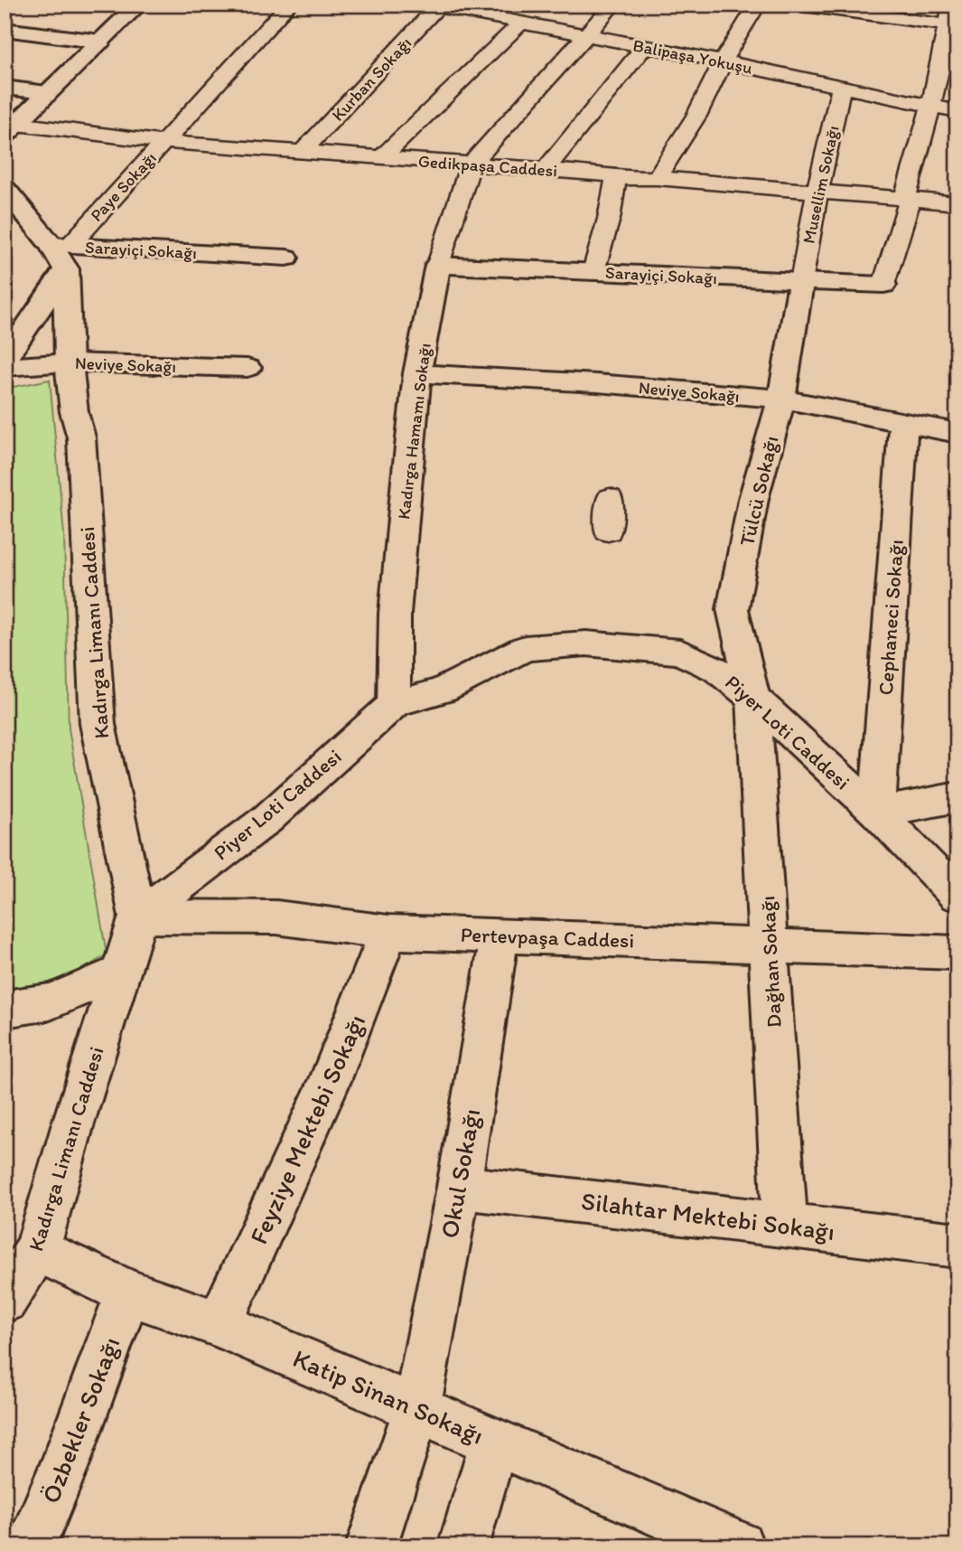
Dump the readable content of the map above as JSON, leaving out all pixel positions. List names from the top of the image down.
{
  "streets": {
    "street": [
      "Balipaşa Yokuşu",
      "Kurban Sokağı",
      "Gedikpaşa Caddesi",
      "Musellim Sokağı",
      "Paye Sokağı",
      "Sarayiçi Sokağı",
      "Neviye Sokağı",
      "Kadırga Hamamı Sokağı",
      "Tülcü Sokağı",
      "Cephaneci Sokağı",
      "Kadırga Limanı Caddesi",
      "Piyer Loti Caddesi",
      "Pertevpaşa Caddesi",
      "Dağhan Sokağı",
      "Feyziye Mektebi Sokağı",
      "Okul Sokağı",
      "Silahtar Mektebi Sokağı",
      "Katip Sinan Sokağı",
      "Özbekler Sokağı"
    ]
  },
  "crossings": [
    ["Balipaşa Yokuşu", "Kurban Sokağı"],
    ["Balipaşa Yokuşu", "Musellim Sokağı"],
    ["Kurban Sokağı", "Gedikpaşa Caddesi"],
    ["Gedikpaşa Caddesi", "Musellim Sokağı"],
    ["Gedikpaşa Caddesi", "Paye Sokağı"],
    ["Gedikpaşa Caddesi", "Kadırga Hamamı Sokağı"],
    ["Musellim Sokağı", "Sarayiçi Sokağı"],
    ["Musellim Sokağı", "Tülcü Sokağı"],
    ["Paye Sokağı", "Sarayiçi Sokağı"],
    ["Paye Sokağı", "Kadırga Limanı Caddesi"],
    ["Sarayiçi Sokağı", "Kadırga Hamamı Sokağı"],
    ["Sarayiçi Sokağı", "Tülcü Sokağı"],
    ["Sarayiçi Sokağı", "Kadırga Limanı Caddesi"],
    ["Neviye Sokağı", "Kadırga Hamamı Sokağı"],
    ["Neviye Sokağı", "Tülcü Sokağı"],
    ["Neviye Sokağı", "Cephaneci Sokağı"],
    ["Neviye Sokağı", "Kadırga Limanı Caddesi"],
    ["Kadırga Hamamı Sokağı", "Piyer Loti Caddesi"],
    ["Tülcü Sokağı", "Piyer Loti Caddesi"],
    ["Tülcü Sokağı", "Dağhan Sokağı"],
    ["Cephaneci Sokağı", "Piyer Loti Caddesi"],
    ["Kadırga Limanı Caddesi", "Piyer Loti Caddesi"],
    ["Kadırga Limanı Caddesi", "Pertevpaşa Caddesi"],
    ["Kadırga Limanı Caddesi", "Katip Sinan Sokağı"],
    ["Piyer Loti Caddesi", "Pertevpaşa Caddesi"],
    ["Piyer Loti Caddesi", "Dağhan Sokağı"],
    ["Pertevpaşa Caddesi", "Dağhan Sokağı"],
    ["Pertevpaşa Caddesi", "Feyziye Mektebi Sokağı"],
    ["Pertevpaşa Caddesi", "Okul Sokağı"],
    ["Dağhan Sokağı", "Silahtar Mektebi Sokağı"],
    ["Feyziye Mektebi Sokağı", "Katip Sinan Sokağı"],
    ["Okul Sokağı", "Silahtar Mektebi Sokağı"],
    ["Okul Sokağı", "Katip Sinan Sokağı"],
    ["Katip Sinan Sokağı", "Özbekler Sokağı"]
  ]
}
